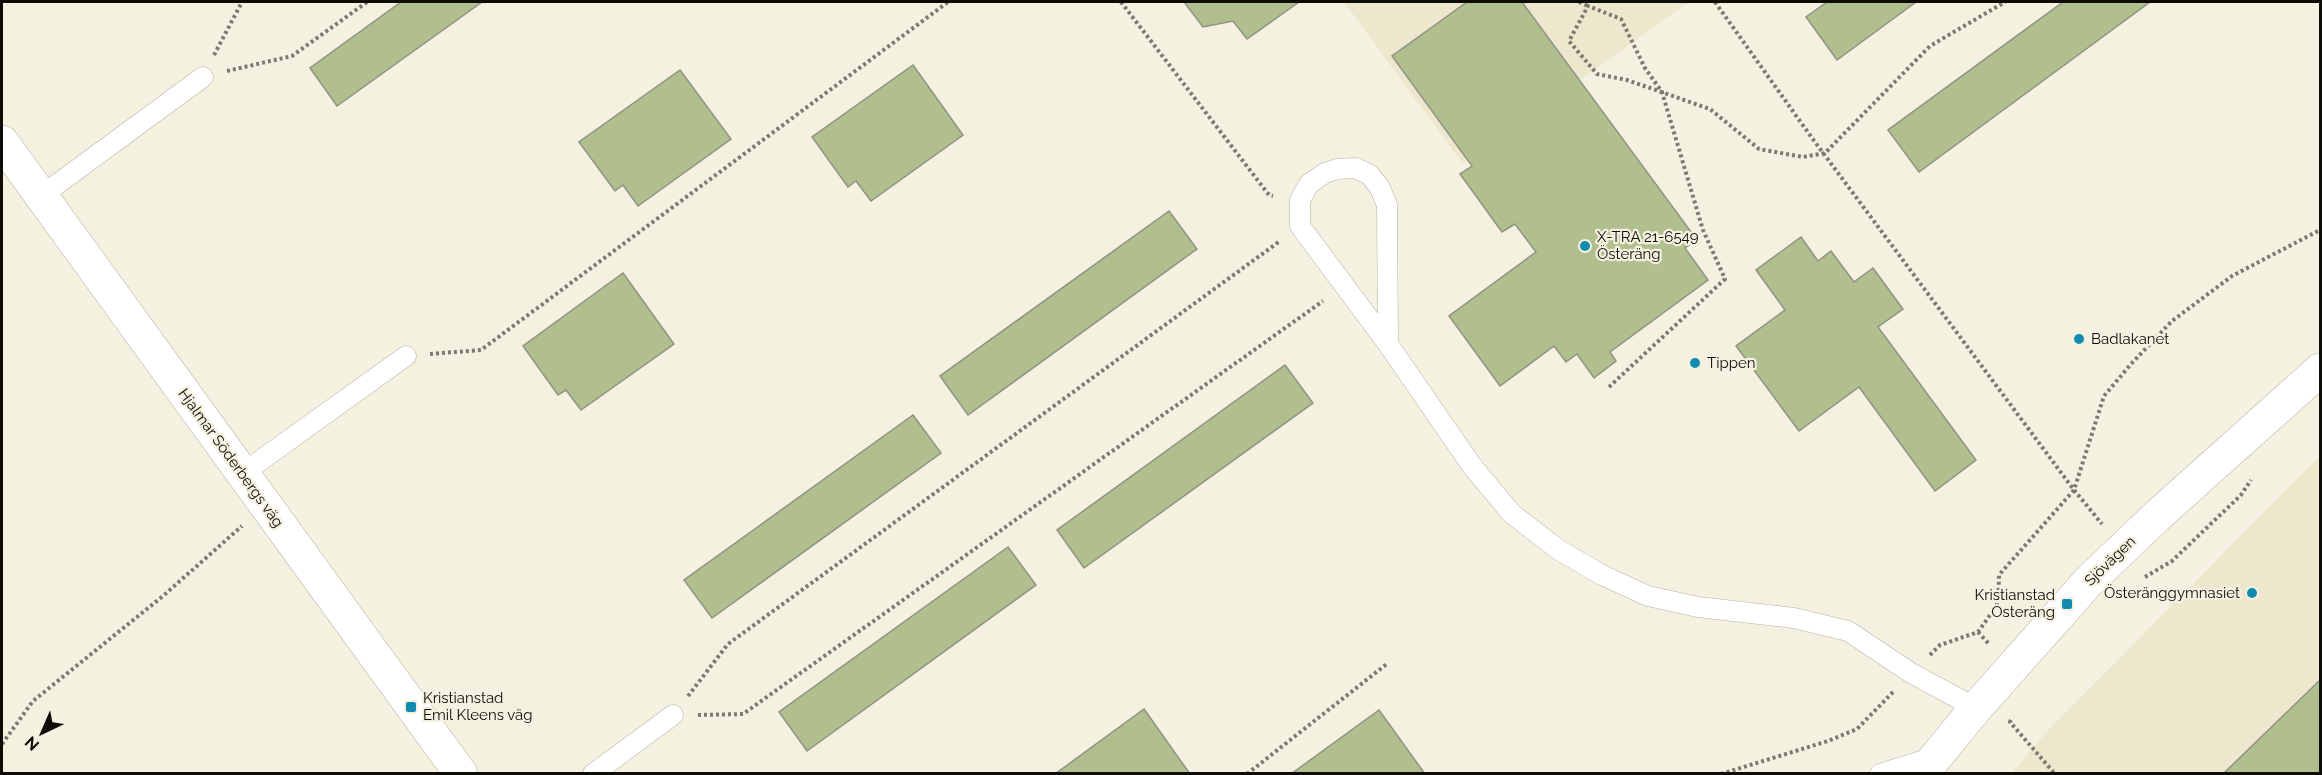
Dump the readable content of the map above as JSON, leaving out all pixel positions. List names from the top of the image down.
{
  "streets": {
    "street": ["Hjalmar Söderbergs väg", "Sjövägen"]
  },
  "places": {
    "other": [
      "X-TRA 21-6549 Österäng",
      "Badlakanet",
      "Tippen",
      "Österänggymnasiet"
    ],
    "transit": ["Kristianstad Österäng", "Kristianstad Emil Kleens väg"]
  },
  "north": "bottom left"
}
